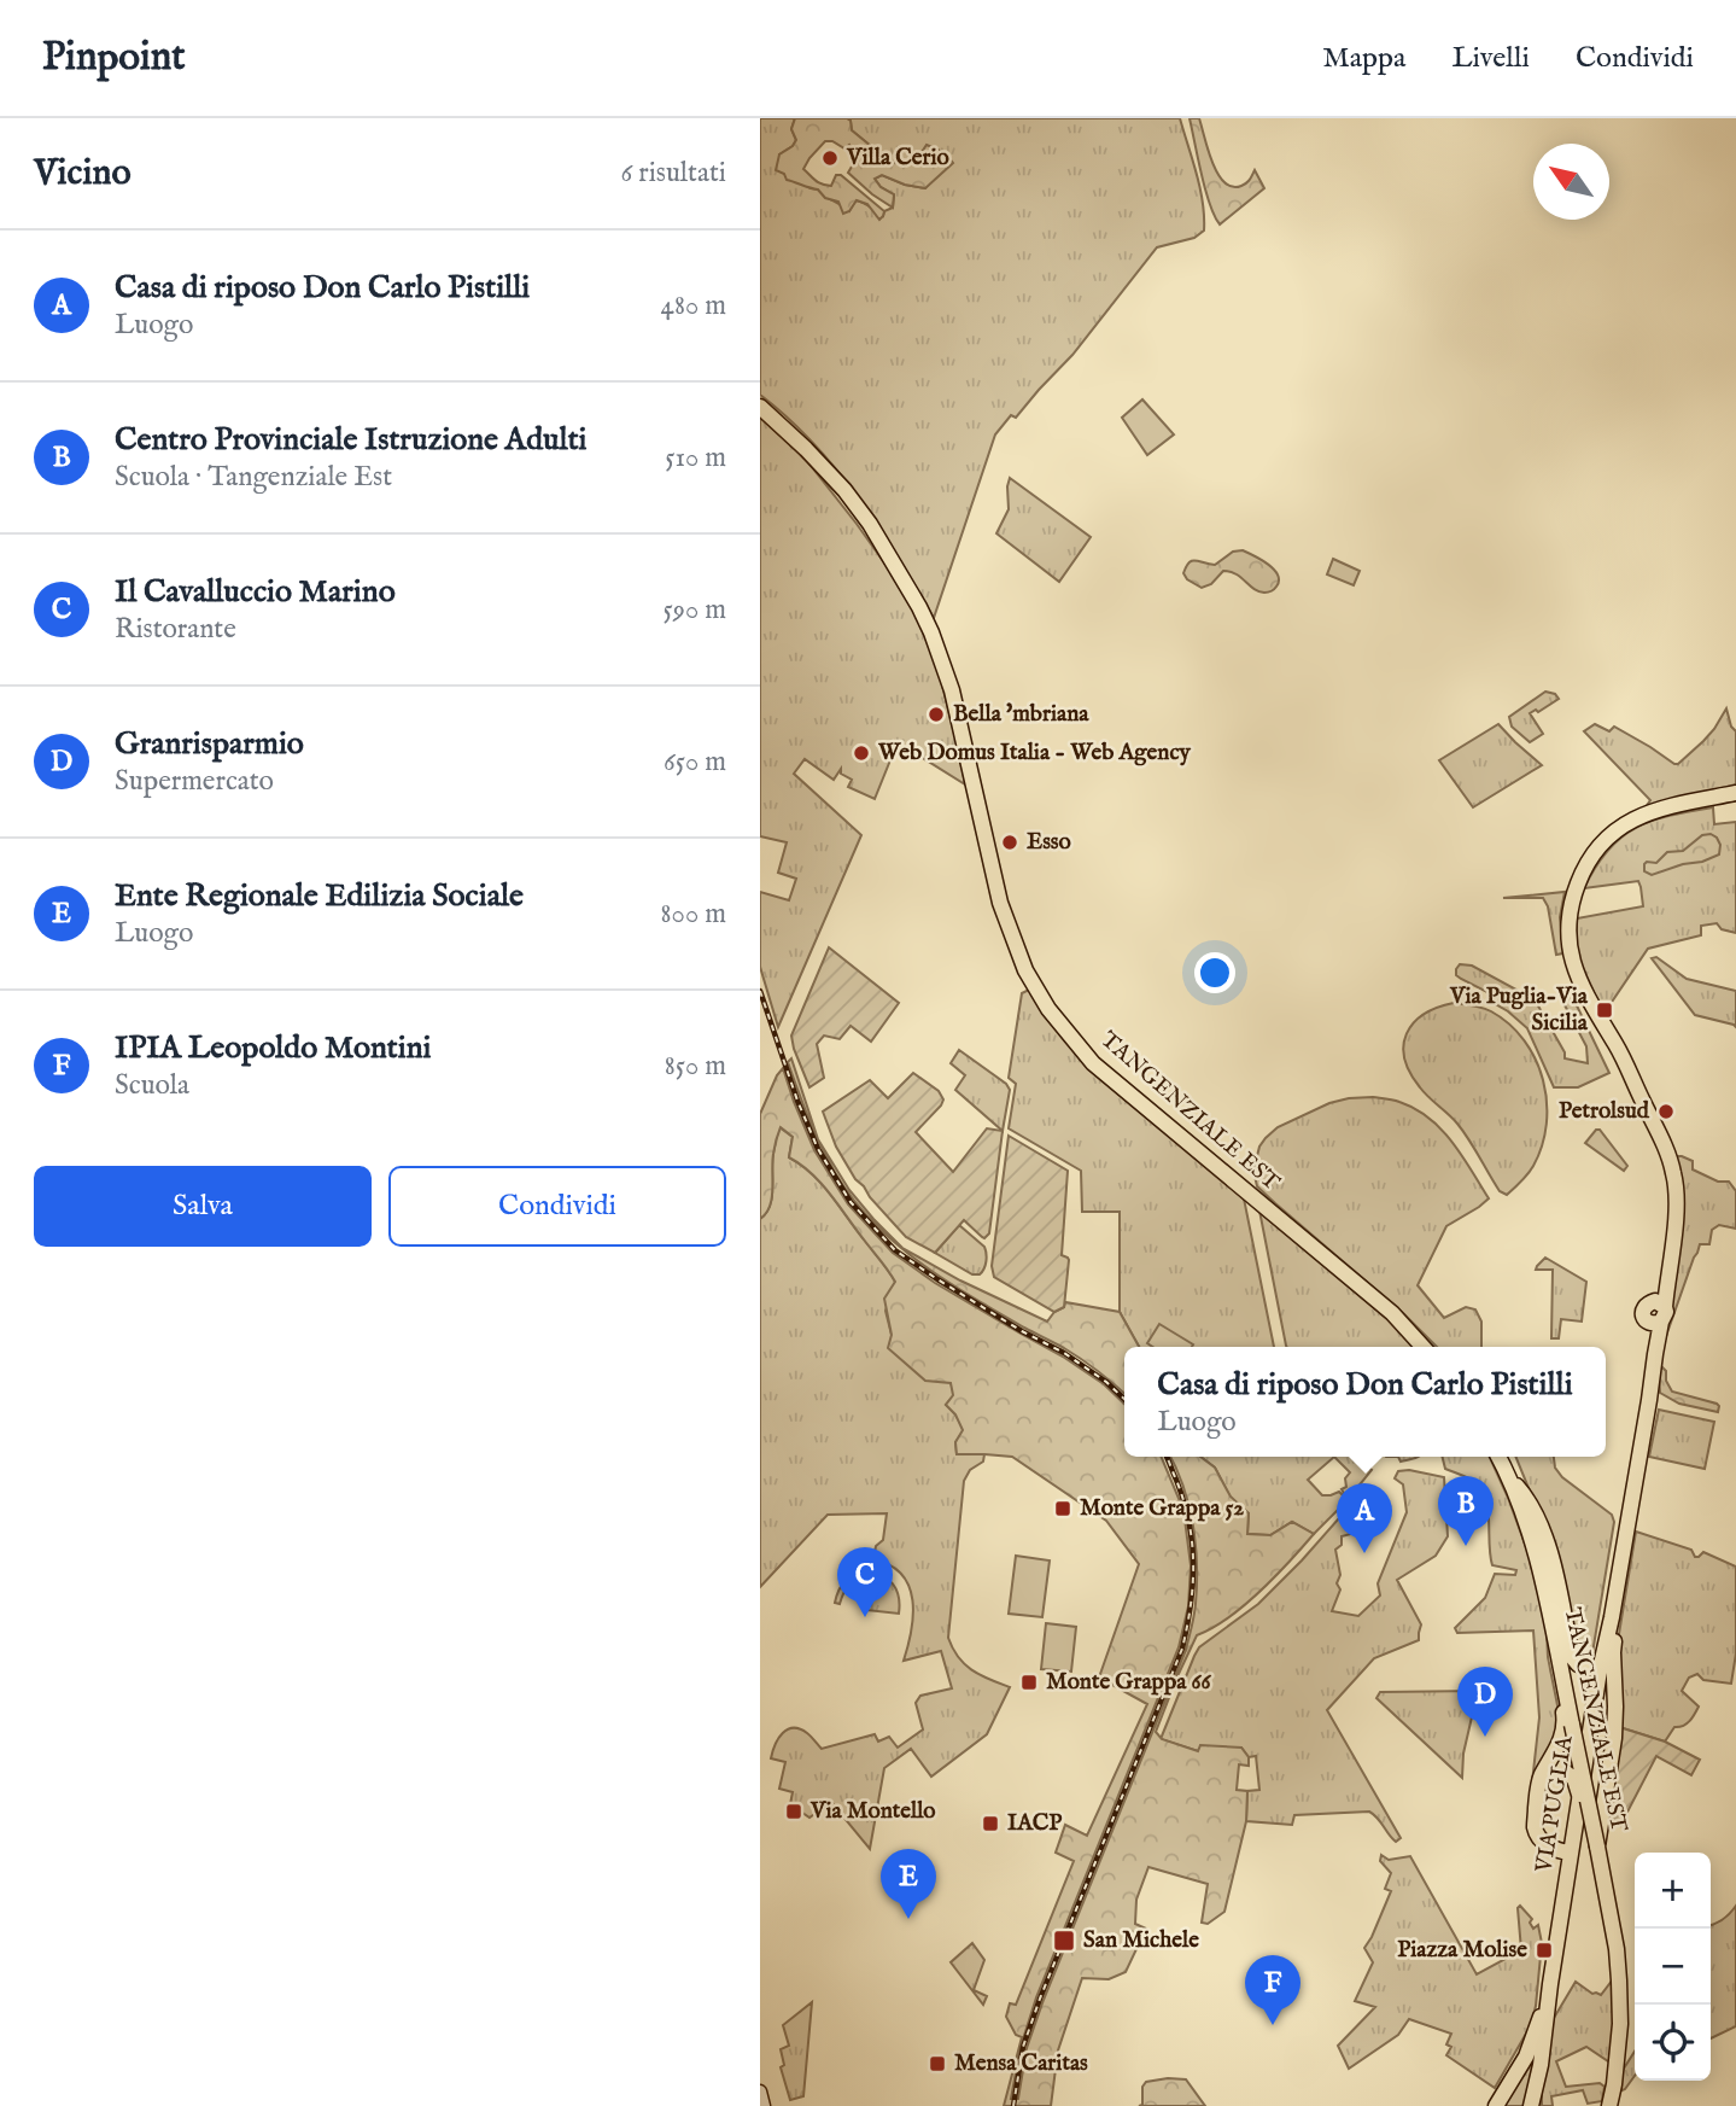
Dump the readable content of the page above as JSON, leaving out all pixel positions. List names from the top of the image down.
{
  "streets": {
    "main road": ["TANGENZIALE EST", "VIA PUGLIA"]
  },
  "places": {
    "other": [
      "Villa Cerio",
      "Bella 'mbriana",
      "Web Domus Italia - Web Agency",
      "Esso",
      "Petrolsud"
    ],
    "transit": [
      "Via Puglia-Via Sicilia",
      "Monte Grappa 52",
      "Monte Grappa 66",
      "Via Montello",
      "IACP",
      "San Michele",
      "Piazza Molise",
      "Mensa Caritas"
    ]
  },
  "north": "top left",
  "page": {
    "header": "Pinpoint",
    "nav": ["Mappa", "Livelli", "Condividi"],
    "heading": ["Vicino", "6 risultati"],
    "list": [
      {
        "mark": "A",
        "name": "Casa di riposo Don Carlo Pistilli",
        "note": "Luogo",
        "value": "480 m"
      },
      {
        "mark": "B",
        "name": "Centro Provinciale Istruzione Adulti",
        "note": "Scuola · Tangenziale Est",
        "value": "510 m"
      },
      {
        "mark": "C",
        "name": "Il Cavalluccio Marino",
        "note": "Ristorante",
        "value": "590 m"
      },
      {
        "mark": "D",
        "name": "Granrisparmio",
        "note": "Supermercato",
        "value": "650 m"
      },
      {
        "mark": "E",
        "name": "Ente Regionale Edilizia Sociale",
        "note": "Luogo",
        "value": "800 m"
      },
      {
        "mark": "F",
        "name": "IPIA Leopoldo Montini",
        "note": "Scuola",
        "value": "850 m"
      }
    ],
    "buttons": ["Salva", "Condividi"],
    "popup": ["Casa di riposo Don Carlo Pistilli", "Luogo"],
    "pins": [
      "B",
      "A",
      "C",
      "D",
      "E",
      "F"
    ],
    "map_buttons": ["+", "−"]
  }
}
